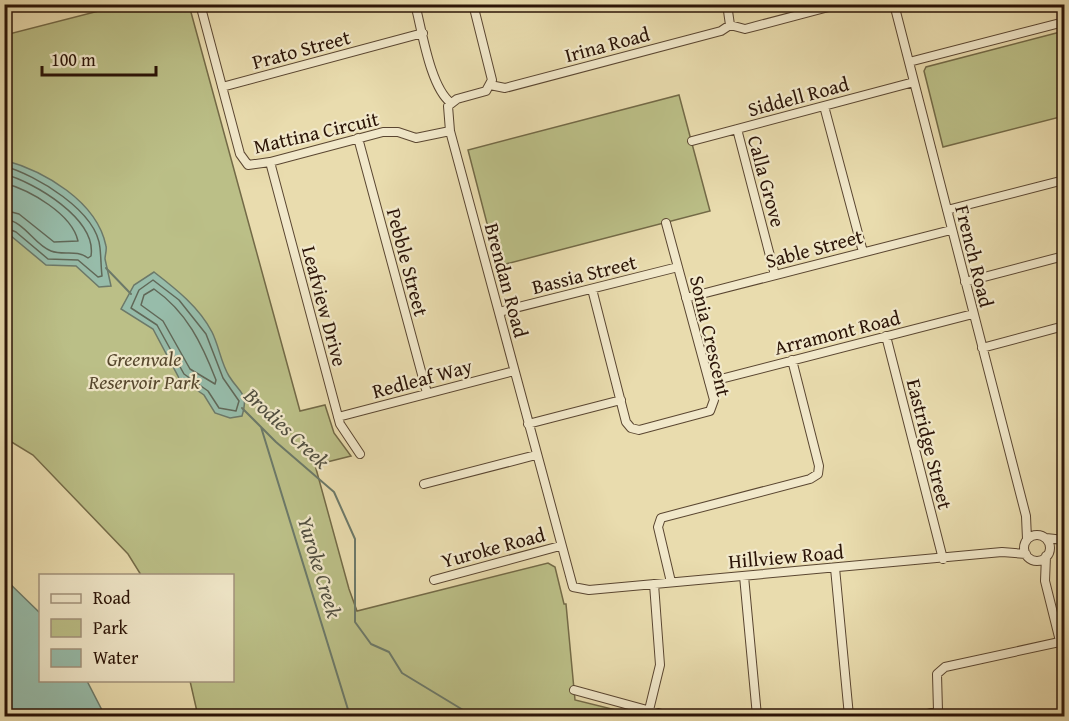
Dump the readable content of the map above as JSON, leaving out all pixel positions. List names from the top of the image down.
{
  "streets": {
    "street": [
      "Irina Road",
      "Prato Street",
      "Siddell Road",
      "Mattina Circuit",
      "Calla Grove",
      "Sable Street",
      "French Road",
      "Pebble Street",
      "Bassia Street",
      "Brendan Road",
      "Leafview Drive",
      "Arramont Road",
      "Sonia Crescent",
      "Redleaf Way",
      "Eastridge Street",
      "Yuroke Road",
      "Hillview Road"
    ]
  },
  "crossings": [
    ["Prato Street", "Mattina Circuit"],
    ["Siddell Road", "Calla Grove"],
    ["Siddell Road", "French Road"],
    ["Mattina Circuit", "Pebble Street"],
    ["Mattina Circuit", "Brendan Road"],
    ["Mattina Circuit", "Leafview Drive"],
    ["Calla Grove", "Sable Street"],
    ["Sable Street", "French Road"],
    ["Sable Street", "Sonia Crescent"],
    ["French Road", "Arramont Road"],
    ["French Road", "Hillview Road"],
    ["Pebble Street", "Redleaf Way"],
    ["Bassia Street", "Brendan Road"],
    ["Bassia Street", "Sonia Crescent"],
    ["Brendan Road", "Redleaf Way"],
    ["Brendan Road", "Yuroke Road"],
    ["Brendan Road", "Hillview Road"],
    ["Leafview Drive", "Redleaf Way"],
    ["Arramont Road", "Sonia Crescent"],
    ["Arramont Road", "Eastridge Street"],
    ["Eastridge Street", "Hillview Road"]
  ],
  "water": ["Brodies Creek", "Yuroke Creek"],
  "parks": ["Greenvale Reservoir Park"],
  "legend": ["Road", "Park", "Water"],
  "scale_bar": "100 m"
}
